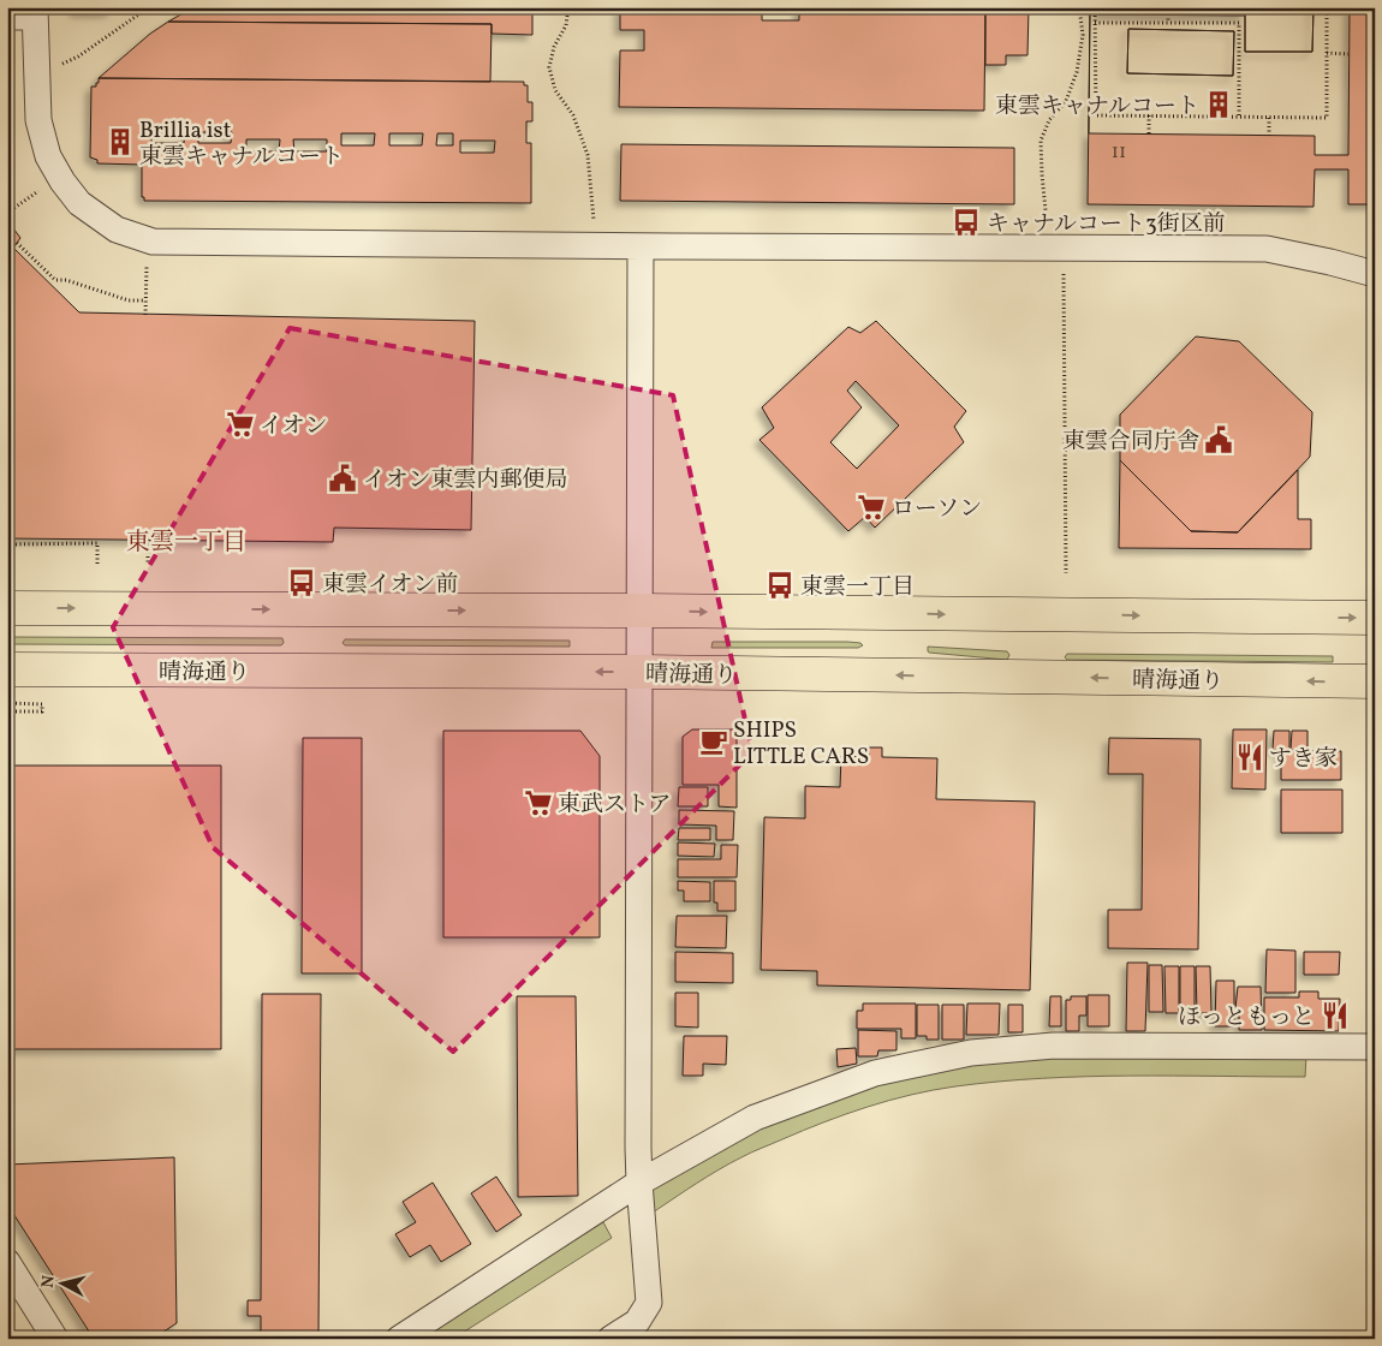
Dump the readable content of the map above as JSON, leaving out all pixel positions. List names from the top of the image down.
{
  "streets": {
    "main road": ["晴海通り"]
  },
  "districts": ["東雲一丁目"],
  "places": {
    "building": ["東雲キャナルコート", "Brillia ist 東雲キャナルコート"],
    "bus stop": ["キャナルコート3街区前", "東雲イオン前", "東雲一丁目"],
    "supermarket": ["イオン", "ローソン", "東武ストア"],
    "public building": ["東雲合同庁舎", "イオン東雲内郵便局"],
    "cafe": ["SHIPS LITTLE CARS"],
    "restaurant": ["すき家", "ほっともっと"]
  },
  "house_numbers": ["11"],
  "north": "left"
}
